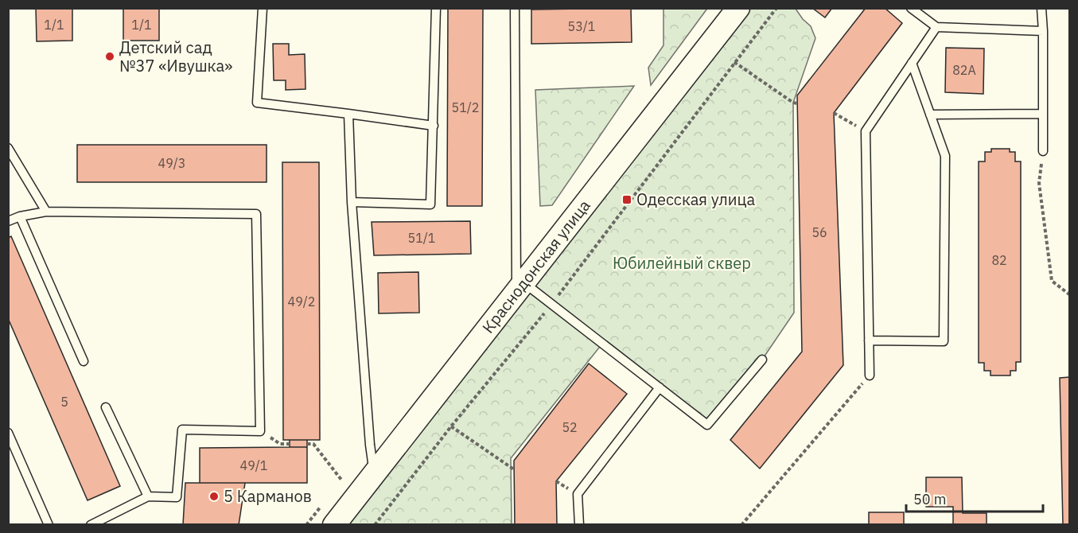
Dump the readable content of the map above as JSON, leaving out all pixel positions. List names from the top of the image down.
{
  "streets": {
    "street": ["Краснодонская улица"]
  },
  "parks": ["Юбилейный сквер"],
  "places": {
    "other": ["Детский сад №37 «Ивушка»", "5 Карманов"],
    "transit": ["Одесская улица"]
  },
  "house_numbers": [
    "1/1",
    "1/1",
    "53/1",
    "82А",
    "51/2",
    "49/3",
    "56",
    "51/1",
    "82",
    "49/2",
    "5",
    "52",
    "49/1"
  ],
  "scale_bar": "50 m"
}
